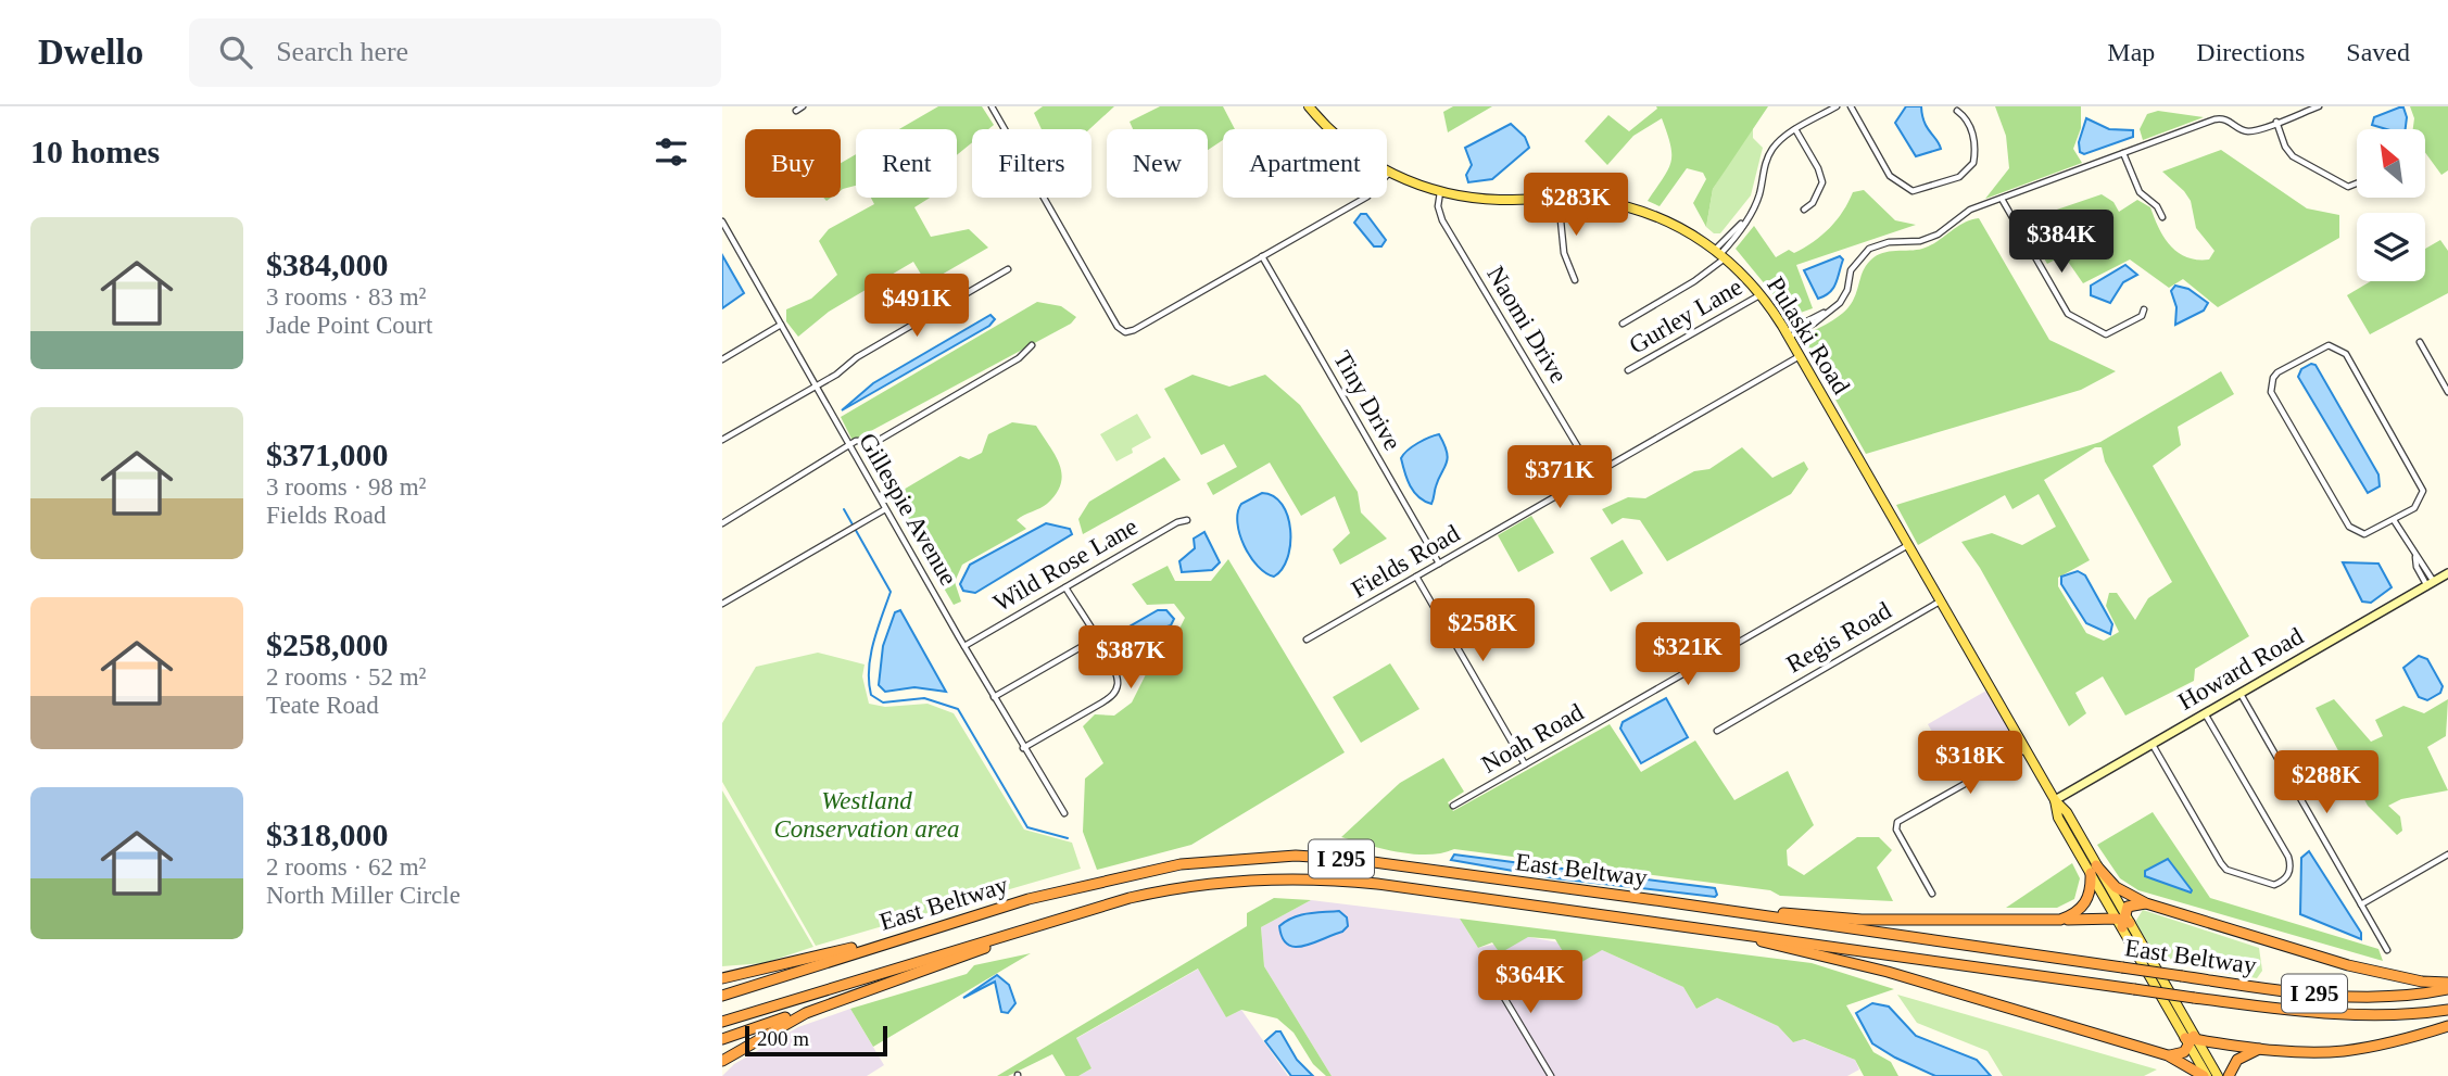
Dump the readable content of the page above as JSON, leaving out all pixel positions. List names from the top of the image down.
{
  "streets": {
    "highway": ["I 295", "East Beltway"],
    "main road": ["Pulaski Road"],
    "street": [
      "Gurley Lane",
      "Naomi Drive",
      "Tiny Drive",
      "Gillespie Avenue",
      "Fields Road",
      "Wild Rose Lane",
      "Regis Road",
      "Howard Road",
      "Noah Road"
    ]
  },
  "crossings": [
    ["Gurley Lane", "Pulaski Road"],
    ["Naomi Drive", "Pulaski Road"],
    ["Naomi Drive", "Fields Road"],
    ["Pulaski Road", "Fields Road"],
    ["Pulaski Road", "Regis Road"],
    ["Pulaski Road", "Howard Road"],
    ["Pulaski Road", "Noah Road"],
    ["Tiny Drive", "Fields Road"],
    ["Gillespie Avenue", "Wild Rose Lane"]
  ],
  "parks": ["Westland Conservation area"],
  "scale_bar": "200 m",
  "north": "top left",
  "page": {
    "header": "Dwello",
    "search": "Search here",
    "nav": ["Map", "Directions", "Saved"],
    "heading": "10 homes",
    "chip": [
      "Buy",
      "Rent",
      "Filters",
      "New",
      "Apartment"
    ],
    "price": [
      "$283K",
      "$384K",
      "$491K",
      "$371K",
      "$258K",
      "$321K",
      "$387K",
      "$318K",
      "$288K",
      "$364K"
    ],
    "list": [
      {
        "name": "$384,000",
        "note": "3 rooms · 83 m² · Jade Point Court"
      },
      {
        "name": "$371,000",
        "note": "3 rooms · 98 m² · Fields Road"
      },
      {
        "name": "$258,000",
        "note": "2 rooms · 52 m² · Teate Road"
      },
      {
        "name": "$318,000",
        "note": "2 rooms · 62 m² · North Miller Circle"
      }
    ],
    "scale": "200 m"
  }
}
